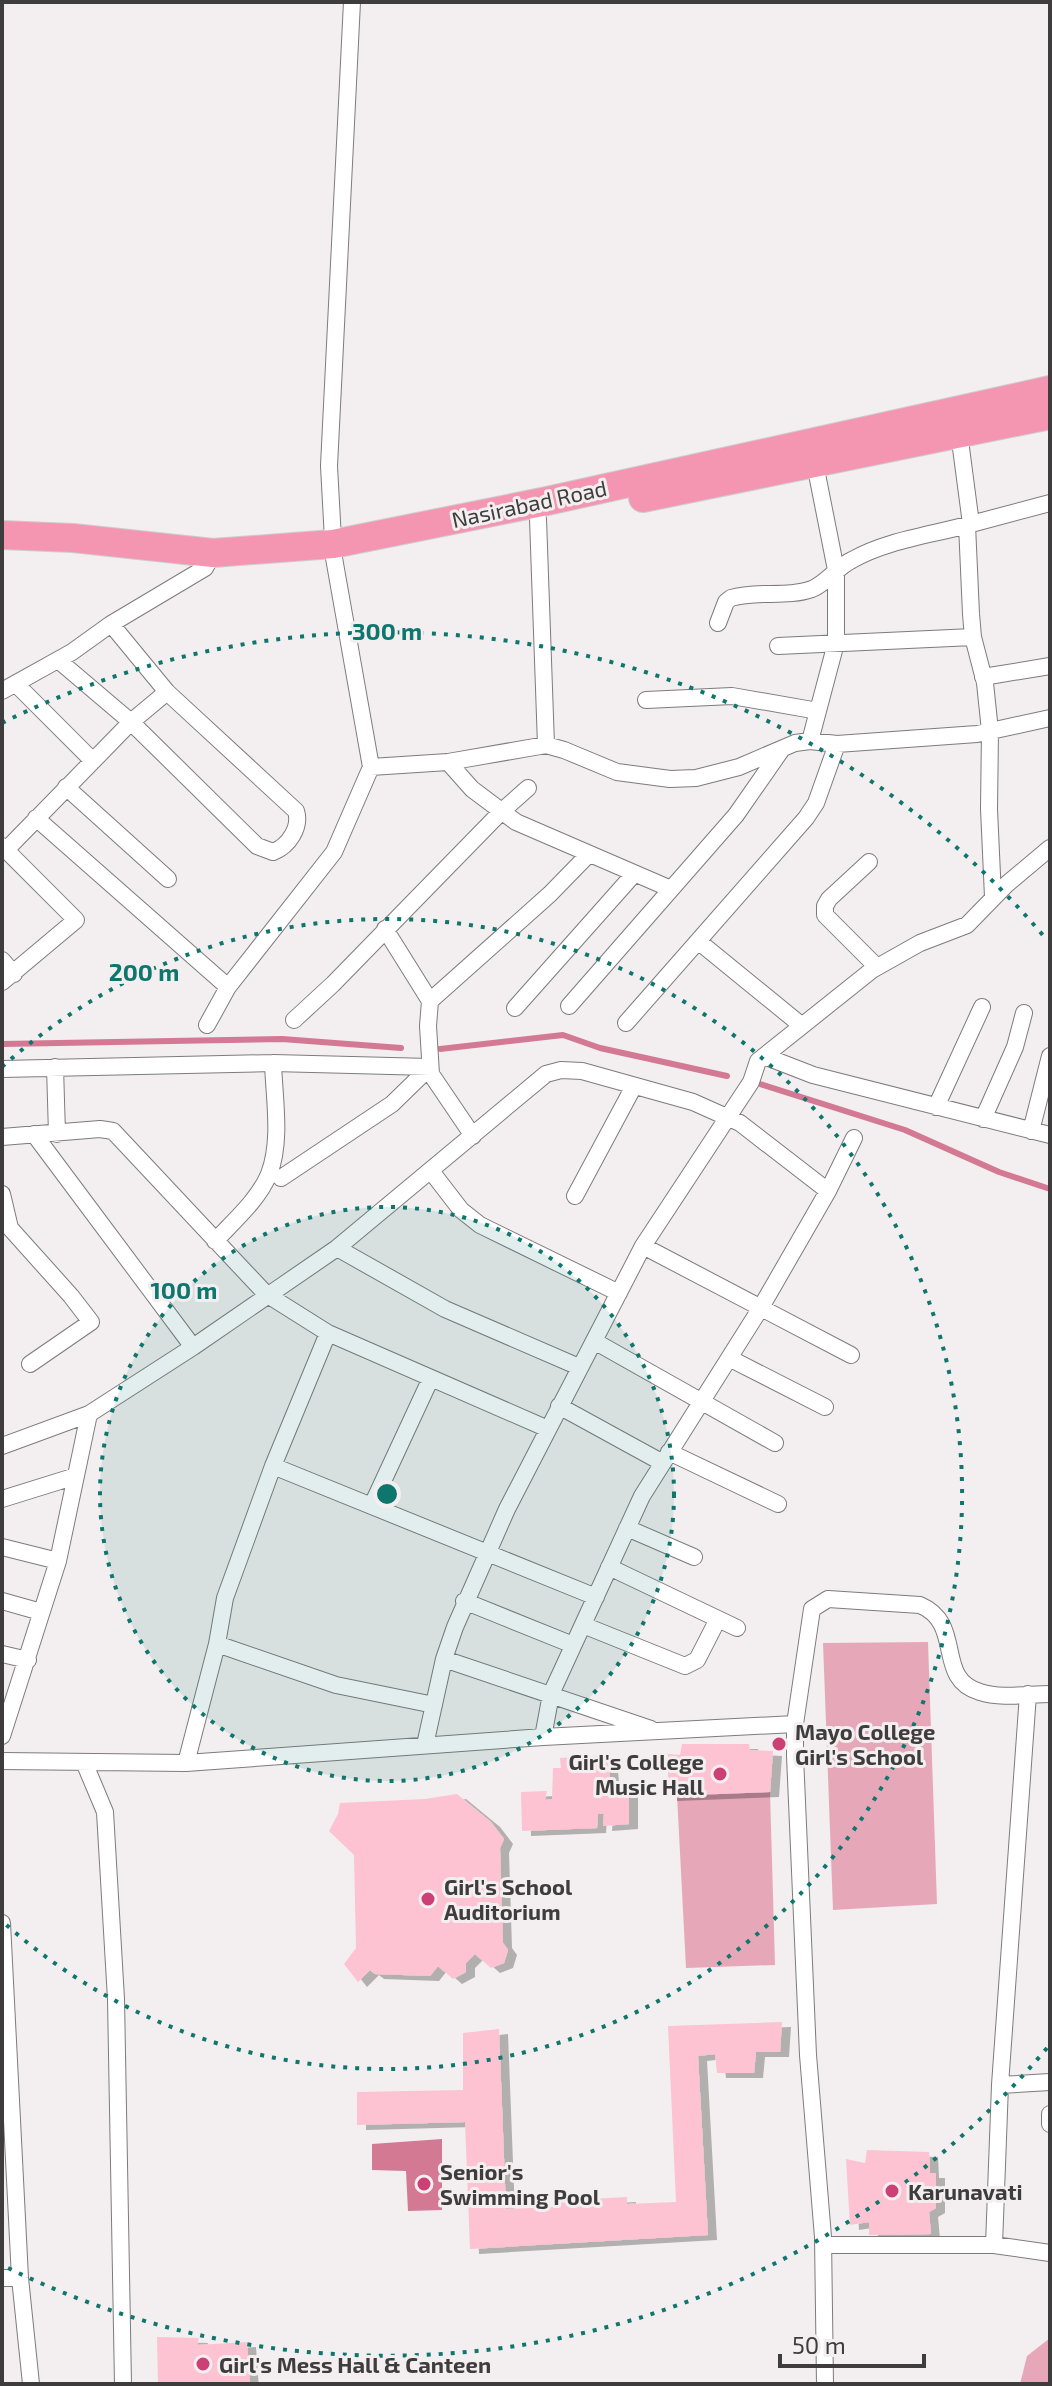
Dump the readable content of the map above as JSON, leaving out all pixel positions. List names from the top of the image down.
{
  "streets": {
    "highway": ["Nasirabad Road"]
  },
  "places": [
    "Mayo College Girl's School",
    "Girl's College Music Hall",
    "Girl's School Auditorium",
    "Senior's Swimming Pool",
    "Karunavati",
    "Girl's Mess Hall & Canteen"
  ],
  "scale_bar": "50 m",
  "rings": ["300 m", "200 m", "100 m"]
}
